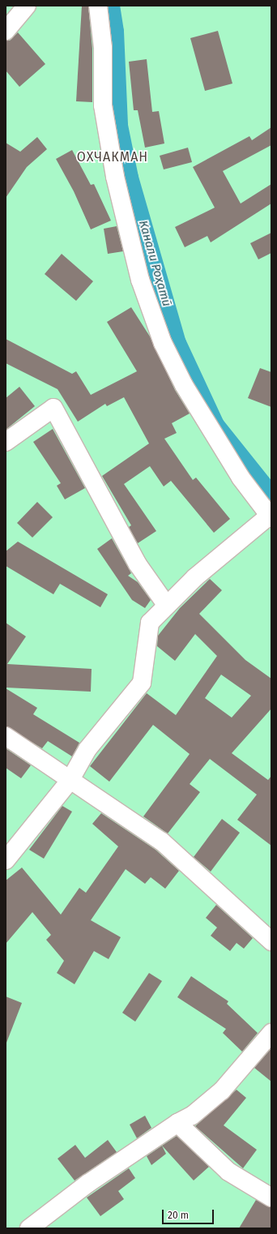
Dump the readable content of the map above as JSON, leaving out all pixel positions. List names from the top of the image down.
{
  "districts": ["ОХЧАКМАН"],
  "water": ["Канали Роҳатӣ"],
  "scale_bar": "20 m"
}
